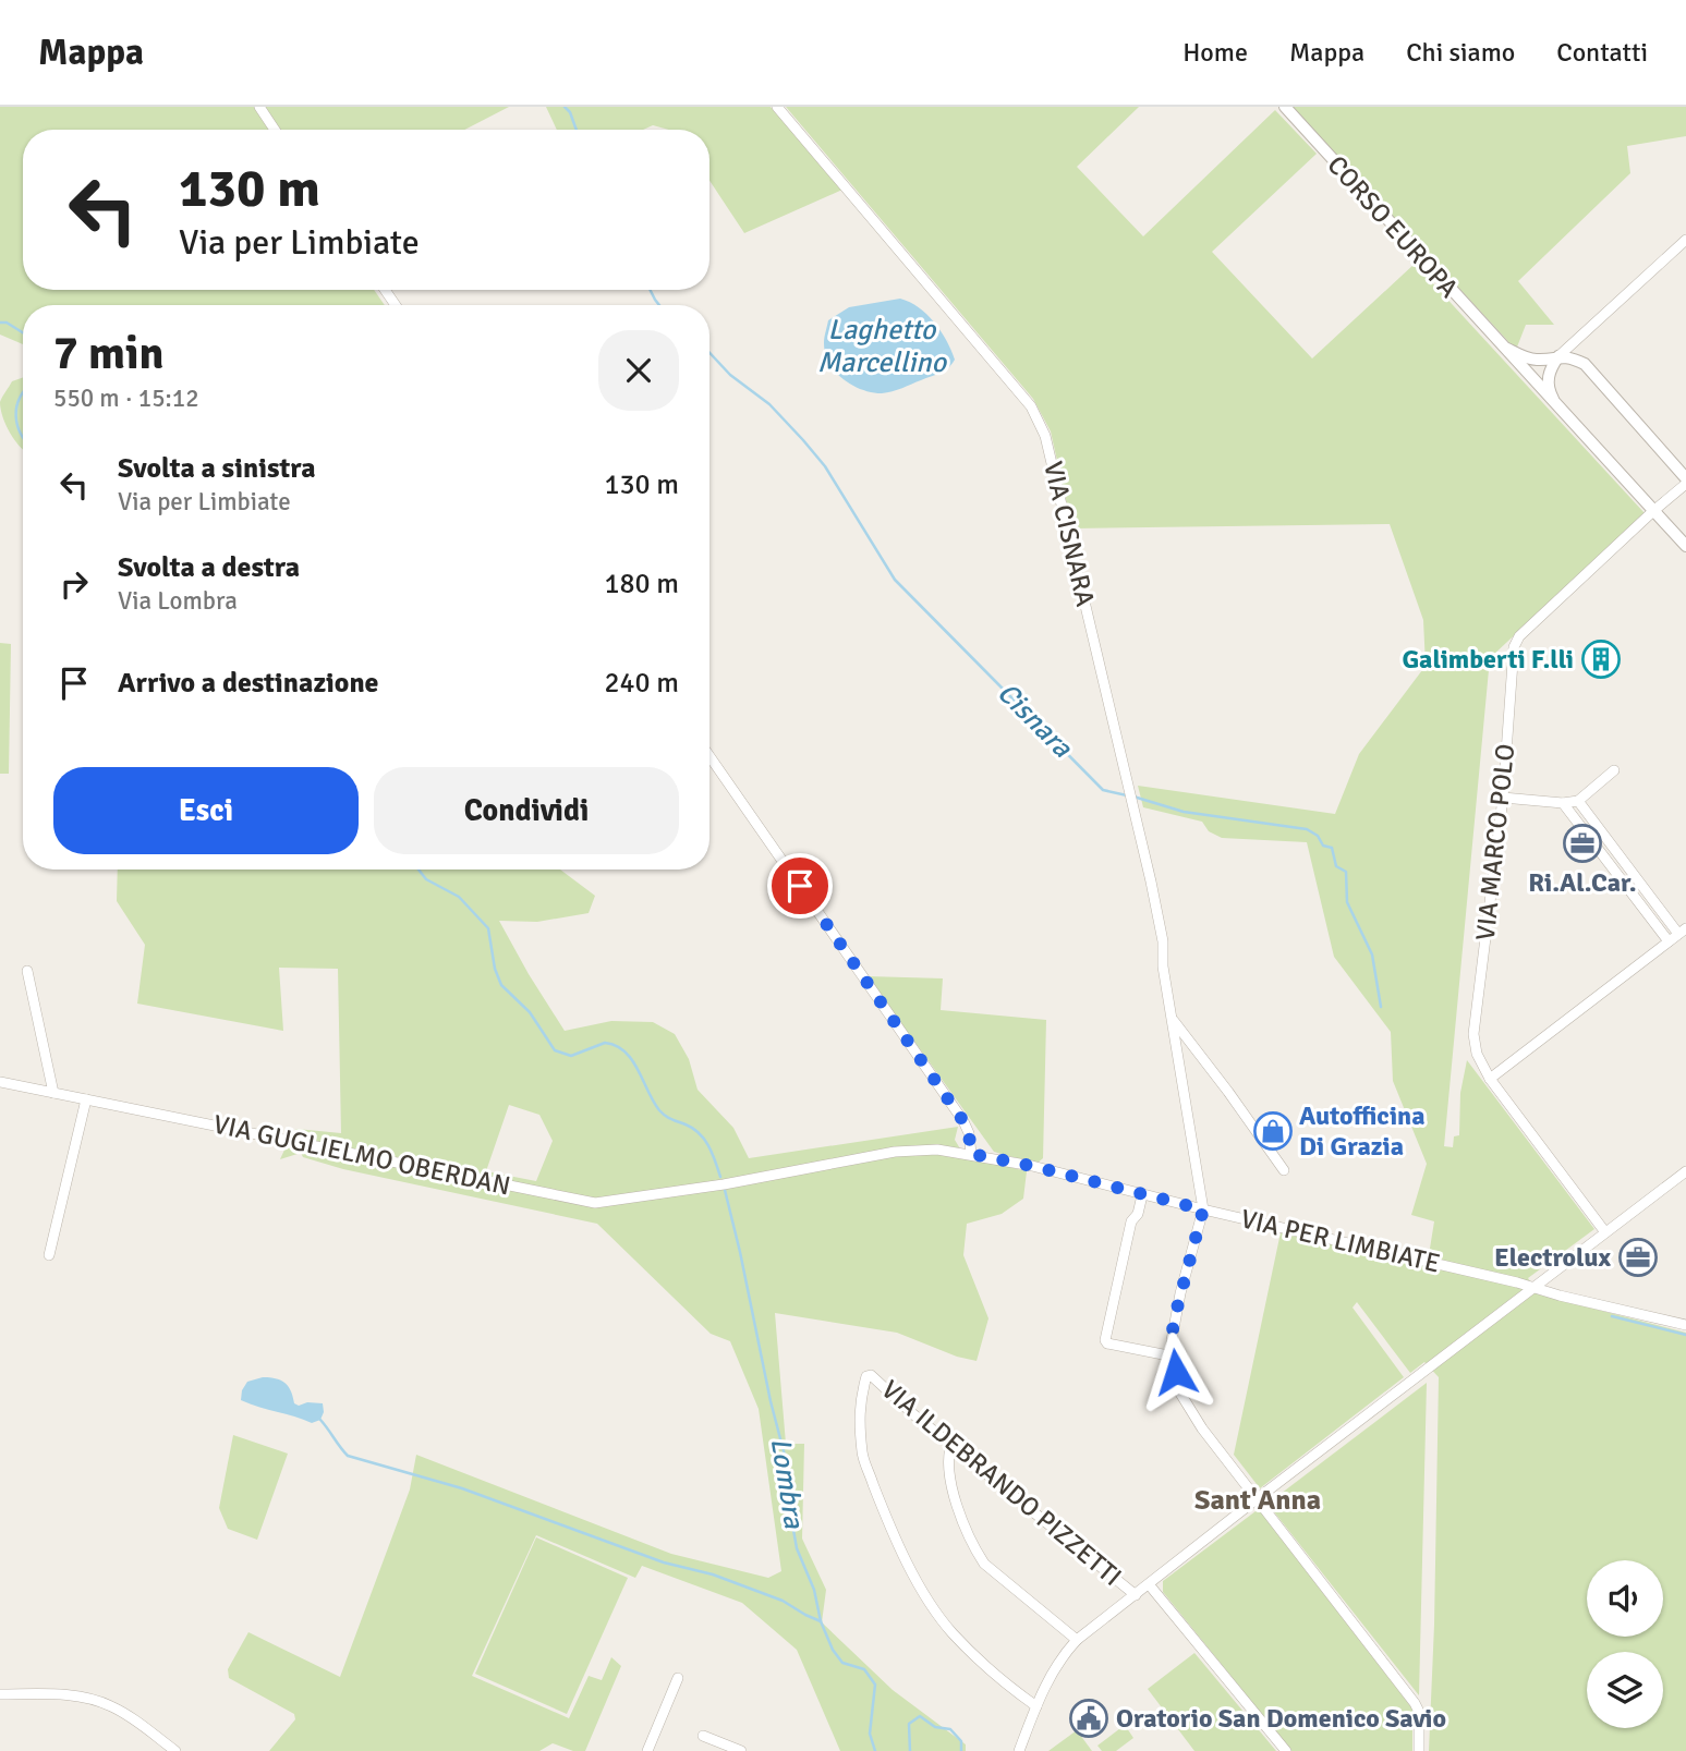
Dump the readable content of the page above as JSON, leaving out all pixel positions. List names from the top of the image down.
{
  "streets": {
    "street": [
      "CORSO EUROPA",
      "VIA CISNARA",
      "VIA MARCO POLO",
      "VIA GUGLIELMO OBERDAN",
      "VIA PER LIMBIATE",
      "VIA ILDEBRANDO PIZZETTI"
    ]
  },
  "crossings": [
    ["CORSO EUROPA", "VIA MARCO POLO"],
    ["VIA CISNARA", "VIA PER LIMBIATE"],
    ["VIA GUGLIELMO OBERDAN", "VIA PER LIMBIATE"]
  ],
  "districts": ["Sant'Anna"],
  "water": ["Laghetto Marcellino", "Cisnara", "Lombra"],
  "places": {
    "building": ["Galimberti F.lli"],
    "office": ["Ri.Al.Car.", "Electrolux"],
    "shop": ["Autofficina Di Grazia"],
    "public building": ["Oratorio San Domenico Savio"]
  },
  "page": {
    "header": "Mappa",
    "nav": [
      "Home",
      "Mappa",
      "Chi siamo",
      "Contatti"
    ],
    "turn": ["130 m", "Via per Limbiate"],
    "heading": ["7 min", "550 m · 15:12"],
    "list": [
      {
        "name": "Svolta a sinistra",
        "note": "Via per Limbiate",
        "value": "130 m"
      },
      {
        "name": "Svolta a destra",
        "note": "Via Lombra",
        "value": "180 m"
      },
      {
        "name": "Arrivo a destinazione",
        "value": "240 m"
      }
    ],
    "buttons": ["Esci", "Condividi"]
  }
}
